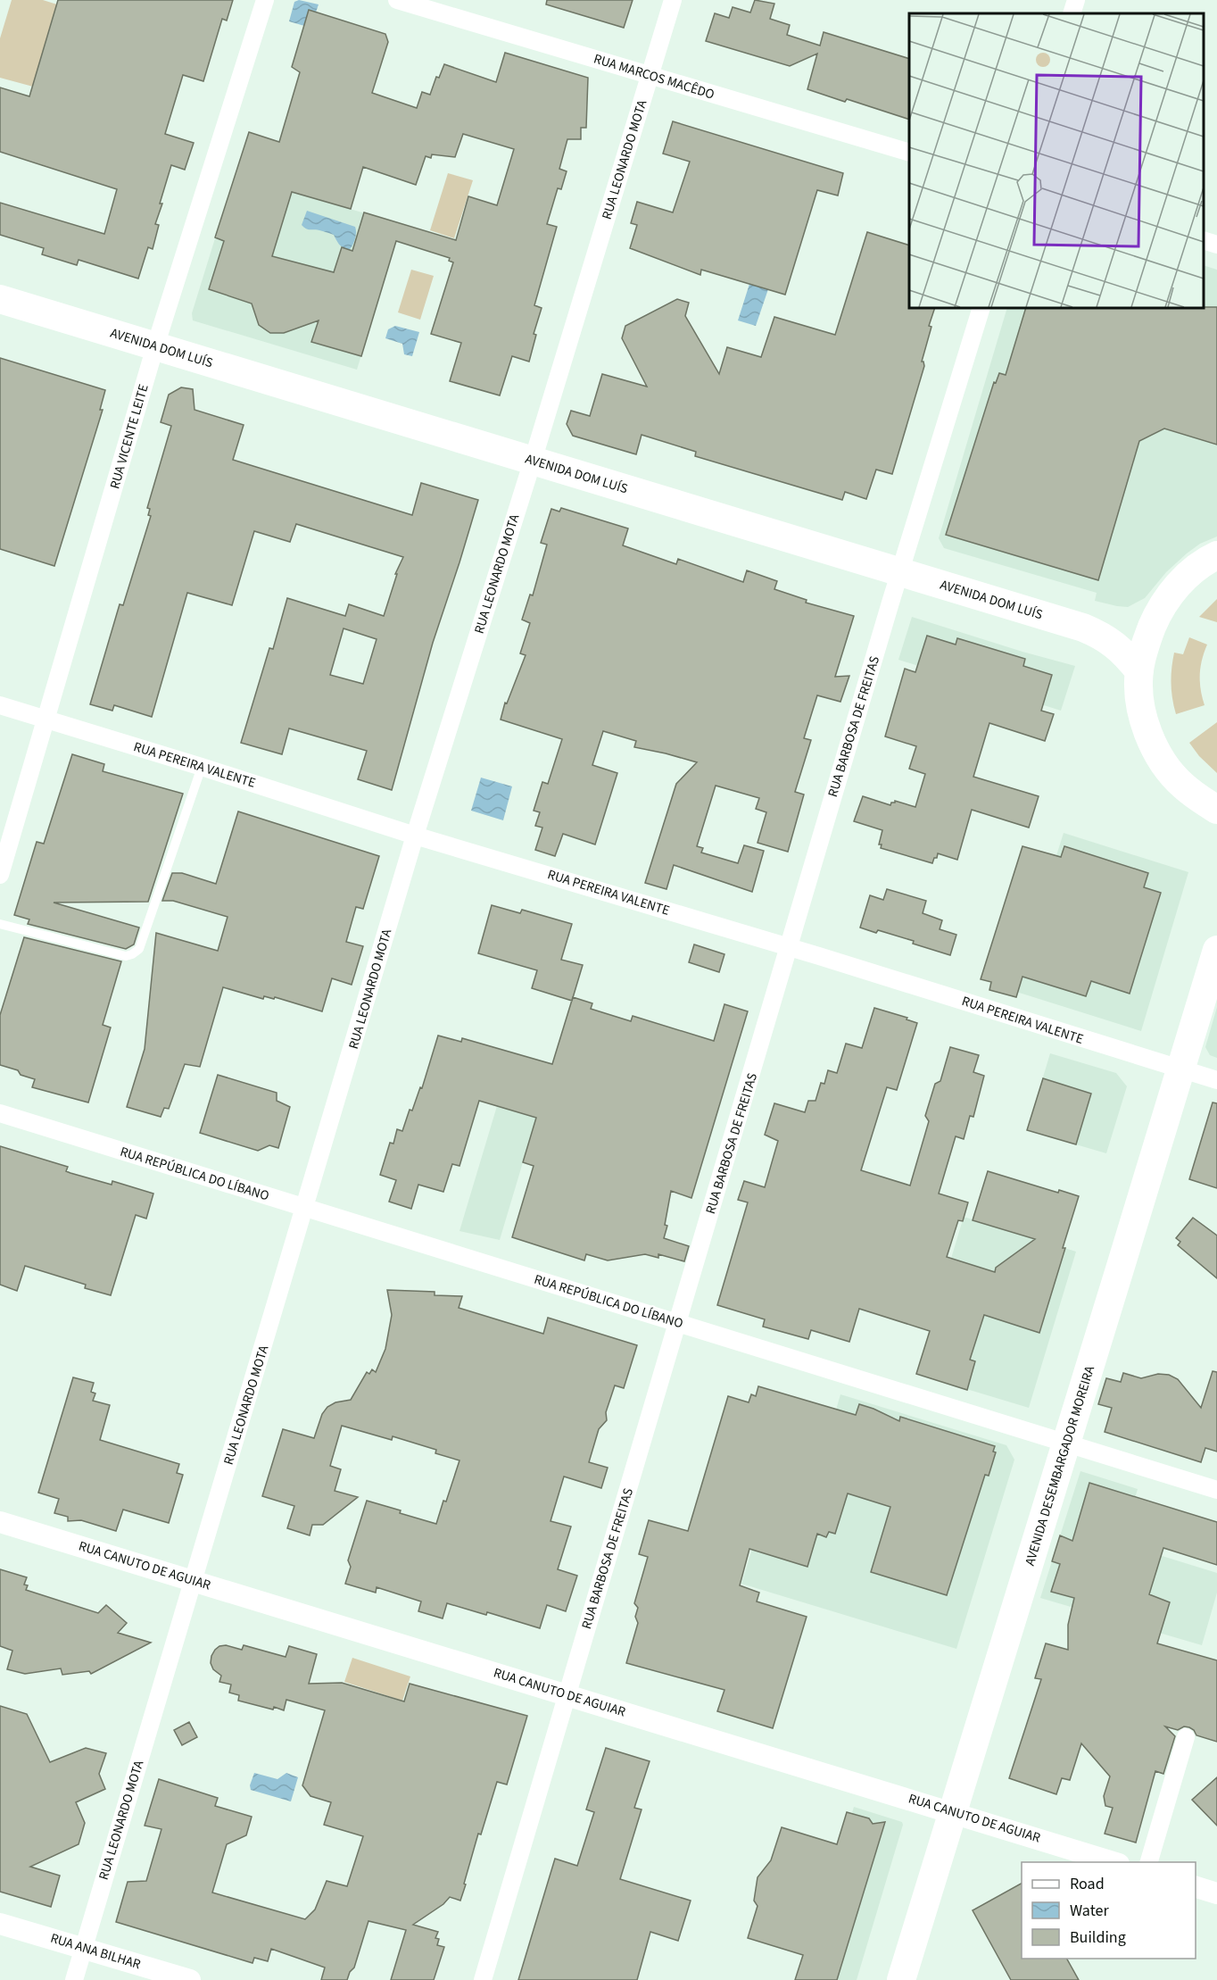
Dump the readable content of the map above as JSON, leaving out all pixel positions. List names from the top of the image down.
{
  "streets": {
    "main road": ["AVENIDA DOM LUÍS", "AVENIDA DESEMBARGADOR MOREIRA"],
    "street": [
      "RUA MARCOS MACÊDO",
      "RUA LEONARDO MOTA",
      "RUA VICENTE LEITE",
      "RUA BARBOSA DE FREITAS",
      "RUA PEREIRA VALENTE",
      "RUA REPÚBLICA DO LÍBANO",
      "RUA CANUTO DE AGUIAR",
      "RUA ANA BILHAR"
    ]
  },
  "crossings": [
    ["RUA MARCOS MACÊDO", "RUA LEONARDO MOTA"],
    ["RUA LEONARDO MOTA", "AVENIDA DOM LUÍS"],
    ["RUA LEONARDO MOTA", "RUA PEREIRA VALENTE"],
    ["RUA LEONARDO MOTA", "RUA REPÚBLICA DO LÍBANO"],
    ["RUA LEONARDO MOTA", "RUA CANUTO DE AGUIAR"],
    ["RUA LEONARDO MOTA", "RUA ANA BILHAR"],
    ["AVENIDA DOM LUÍS", "RUA VICENTE LEITE"],
    ["AVENIDA DOM LUÍS", "RUA BARBOSA DE FREITAS"],
    ["RUA VICENTE LEITE", "RUA PEREIRA VALENTE"],
    ["RUA BARBOSA DE FREITAS", "RUA PEREIRA VALENTE"],
    ["RUA BARBOSA DE FREITAS", "RUA REPÚBLICA DO LÍBANO"],
    ["RUA BARBOSA DE FREITAS", "RUA CANUTO DE AGUIAR"],
    ["RUA PEREIRA VALENTE", "AVENIDA DESEMBARGADOR MOREIRA"],
    ["RUA REPÚBLICA DO LÍBANO", "AVENIDA DESEMBARGADOR MOREIRA"],
    ["AVENIDA DESEMBARGADOR MOREIRA", "RUA CANUTO DE AGUIAR"]
  ],
  "legend": ["Road", "Water", "Building"]
}
